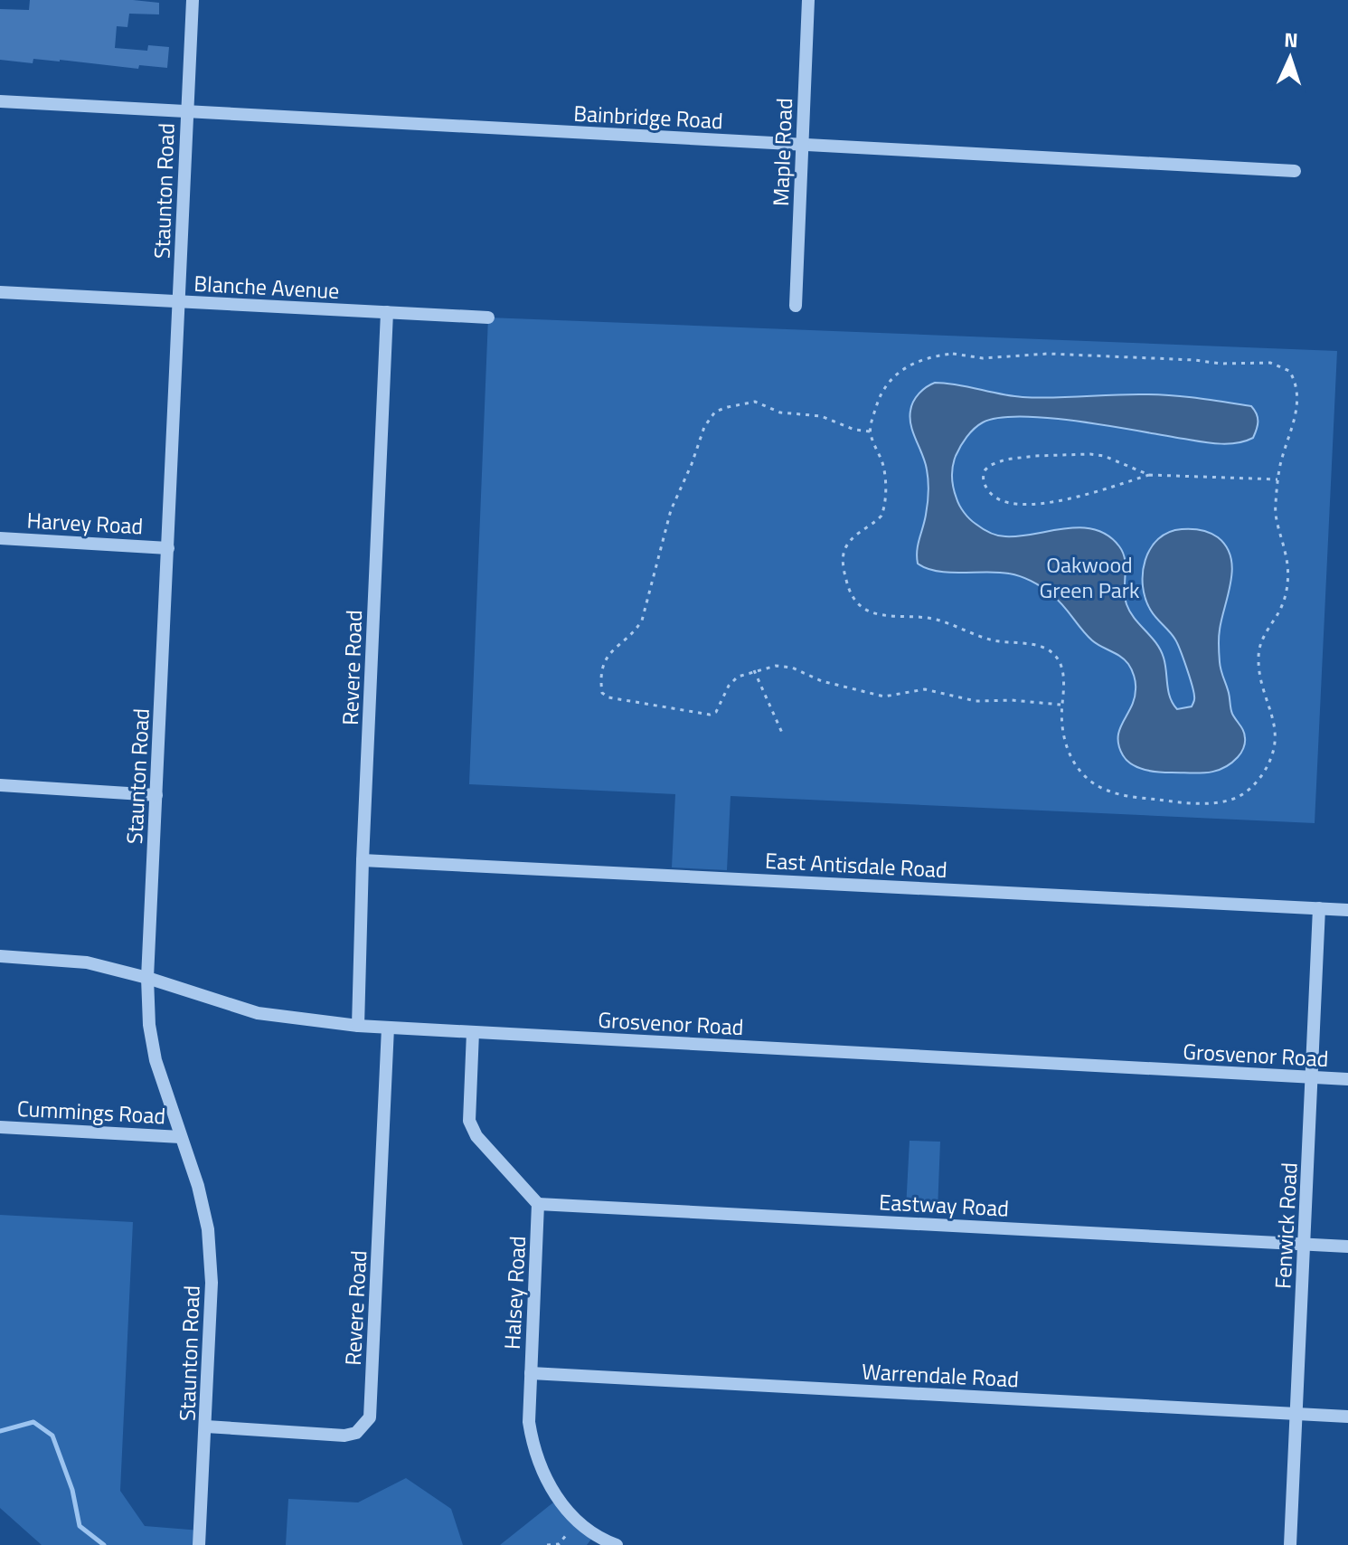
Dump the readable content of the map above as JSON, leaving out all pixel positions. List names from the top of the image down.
{
  "streets": {
    "street": [
      "Bainbridge Road",
      "Maple Road",
      "Staunton Road",
      "Blanche Avenue",
      "Harvey Road",
      "Revere Road",
      "East Antisdale Road",
      "Grosvenor Road",
      "Cummings Road",
      "Eastway Road",
      "Fenwick Road",
      "Halsey Road",
      "Warrendale Road"
    ]
  },
  "crossings": [
    ["Bainbridge Road", "Maple Road"],
    ["Bainbridge Road", "Staunton Road"],
    ["Staunton Road", "Blanche Avenue"],
    ["Staunton Road", "Harvey Road"],
    ["Staunton Road", "Revere Road"],
    ["Staunton Road", "Grosvenor Road"],
    ["Staunton Road", "Cummings Road"],
    ["Blanche Avenue", "Revere Road"],
    ["Revere Road", "East Antisdale Road"],
    ["Revere Road", "Grosvenor Road"],
    ["East Antisdale Road", "Fenwick Road"],
    ["Grosvenor Road", "Fenwick Road"],
    ["Eastway Road", "Fenwick Road"],
    ["Eastway Road", "Halsey Road"],
    ["Fenwick Road", "Warrendale Road"],
    ["Halsey Road", "Warrendale Road"]
  ],
  "parks": ["Oakwood Green Park"],
  "north": "top"
}
